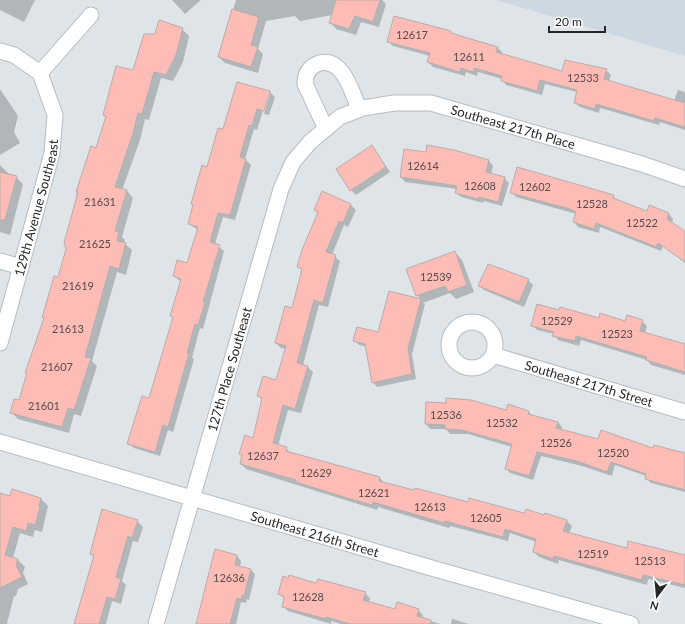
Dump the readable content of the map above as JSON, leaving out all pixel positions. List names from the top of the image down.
{
  "streets": {
    "street": [
      "Southeast 217th Place",
      "129th Avenue Southeast",
      "127th Place Southeast",
      "Southeast 217th Street",
      "Southeast 216th Street"
    ]
  },
  "crossings": [
    ["Southeast 217th Place", "127th Place Southeast"],
    ["127th Place Southeast", "Southeast 216th Street"]
  ],
  "house_numbers": [
    "12617",
    "12611",
    "12533",
    "12614",
    "12608",
    "12602",
    "21631",
    "12528",
    "12522",
    "21625",
    "12539",
    "21619",
    "12529",
    "21613",
    "12523",
    "21607",
    "21601",
    "12536",
    "12532",
    "12526",
    "12520",
    "12637",
    "12629",
    "12621",
    "12613",
    "12605",
    "12519",
    "12513",
    "12636",
    "12628"
  ],
  "scale_bar": "20 m",
  "north": "bottom"
}
